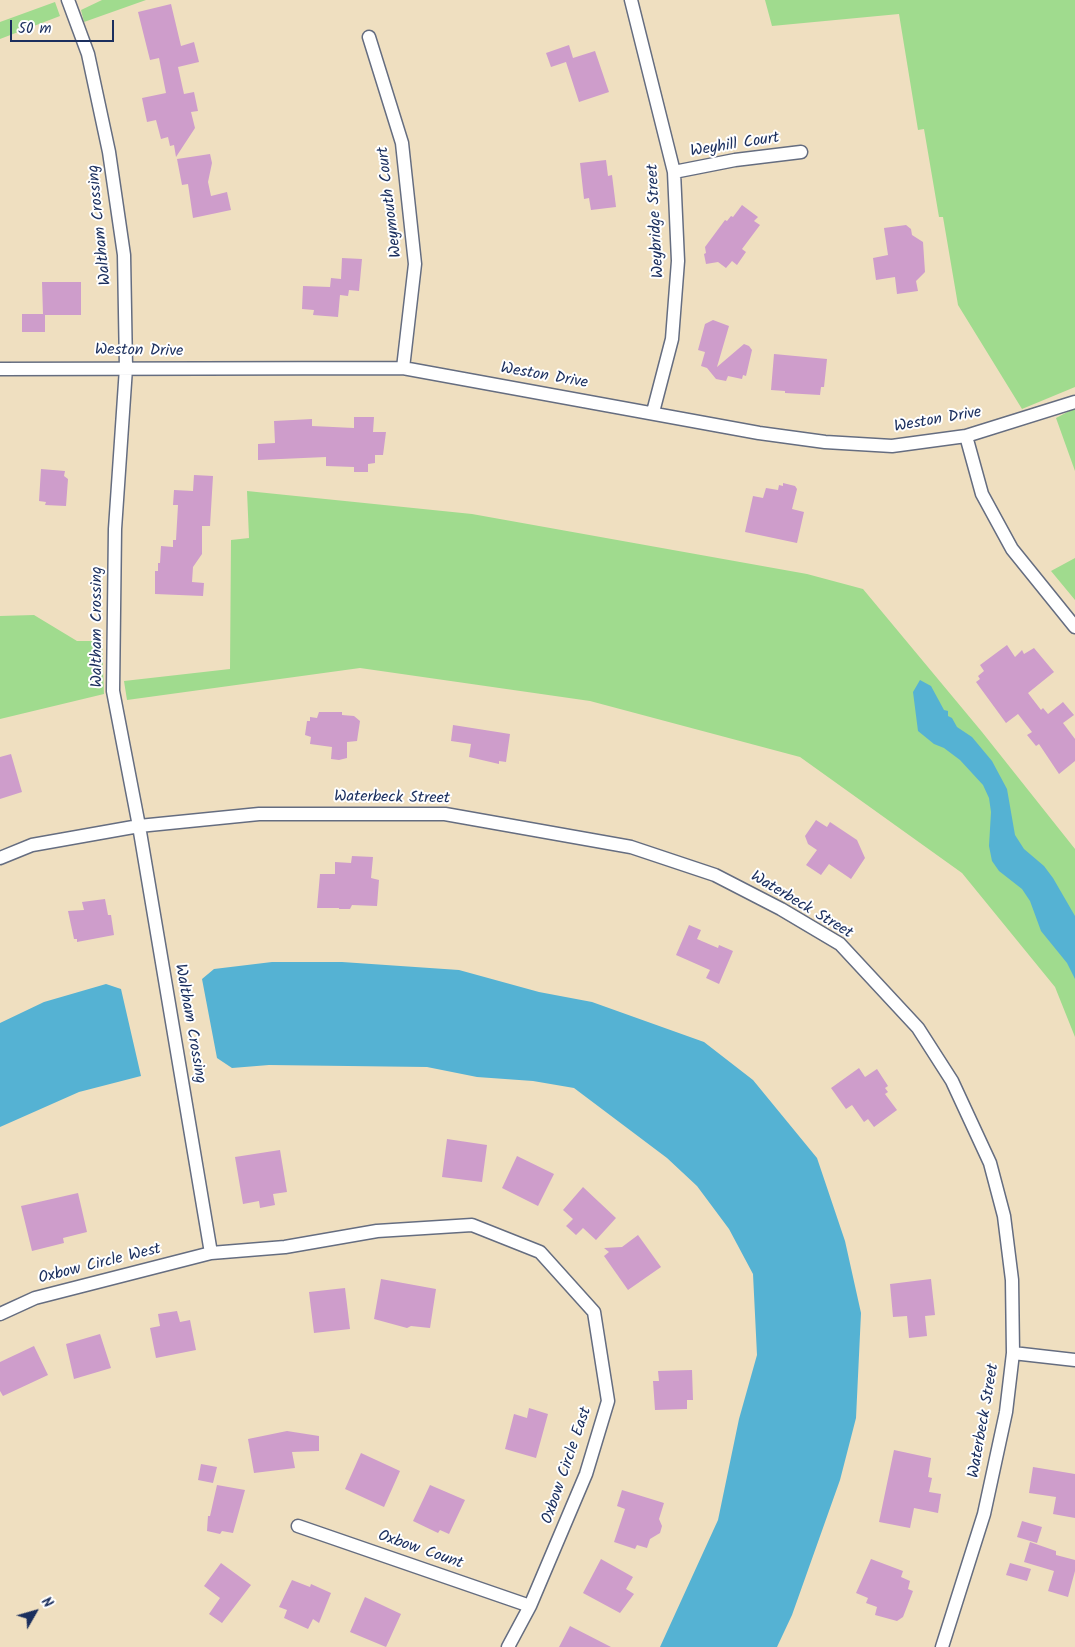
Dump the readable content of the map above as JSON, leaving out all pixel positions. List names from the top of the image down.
{
  "streets": {
    "street": [
      "Weyhill Court",
      "Weymouth Court",
      "Weybridge Street",
      "Waltham Crossing",
      "Weston Drive",
      "Waterbeck Street",
      "Oxbow Circle West",
      "Oxbow Circle East",
      "Oxbow Count"
    ]
  },
  "crossings": [
    ["Weyhill Court", "Weybridge Street"],
    ["Weymouth Court", "Weston Drive"],
    ["Weybridge Street", "Weston Drive"],
    ["Waltham Crossing", "Weston Drive"],
    ["Waltham Crossing", "Waterbeck Street"],
    ["Waltham Crossing", "Oxbow Circle West"],
    ["Waltham Crossing", "Oxbow Circle East"],
    ["Oxbow Circle West", "Oxbow Circle East"],
    ["Oxbow Circle East", "Oxbow Count"]
  ],
  "scale_bar": "50 m",
  "north": "top right"
}
